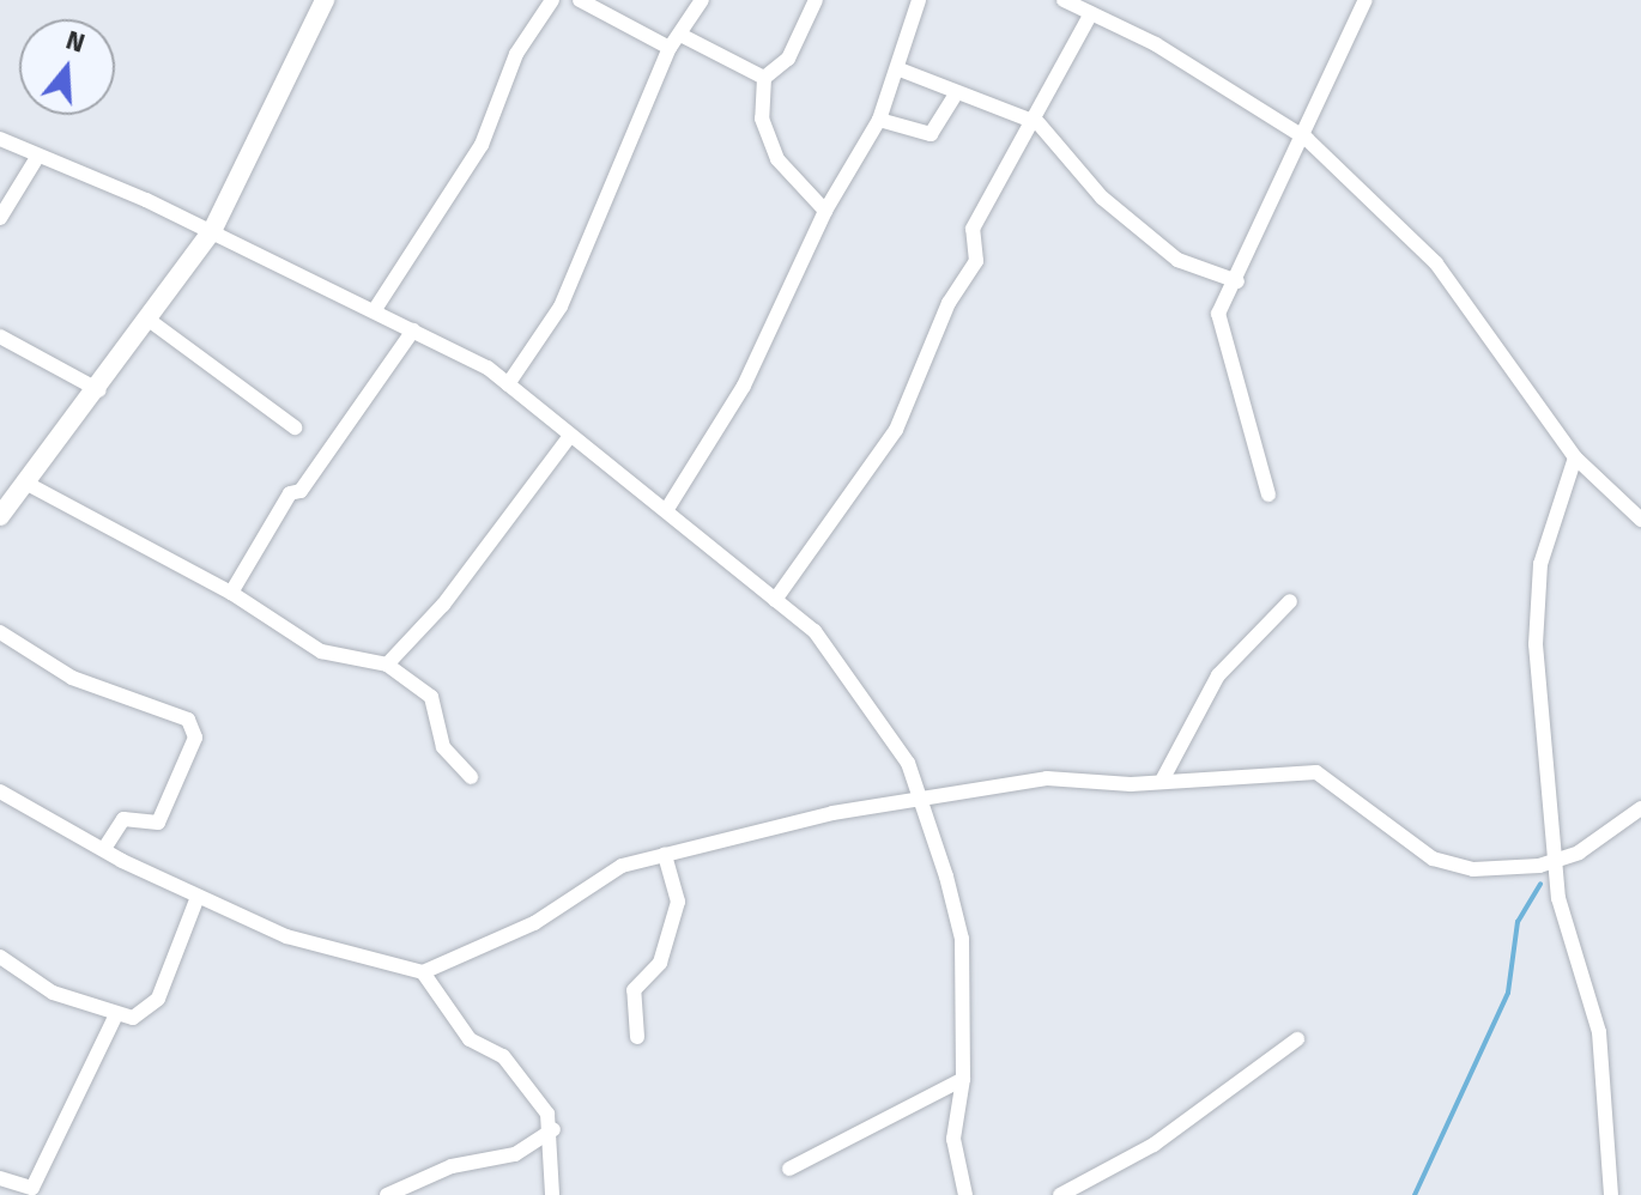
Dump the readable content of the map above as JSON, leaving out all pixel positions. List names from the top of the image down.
{
  "north": "top"
}
